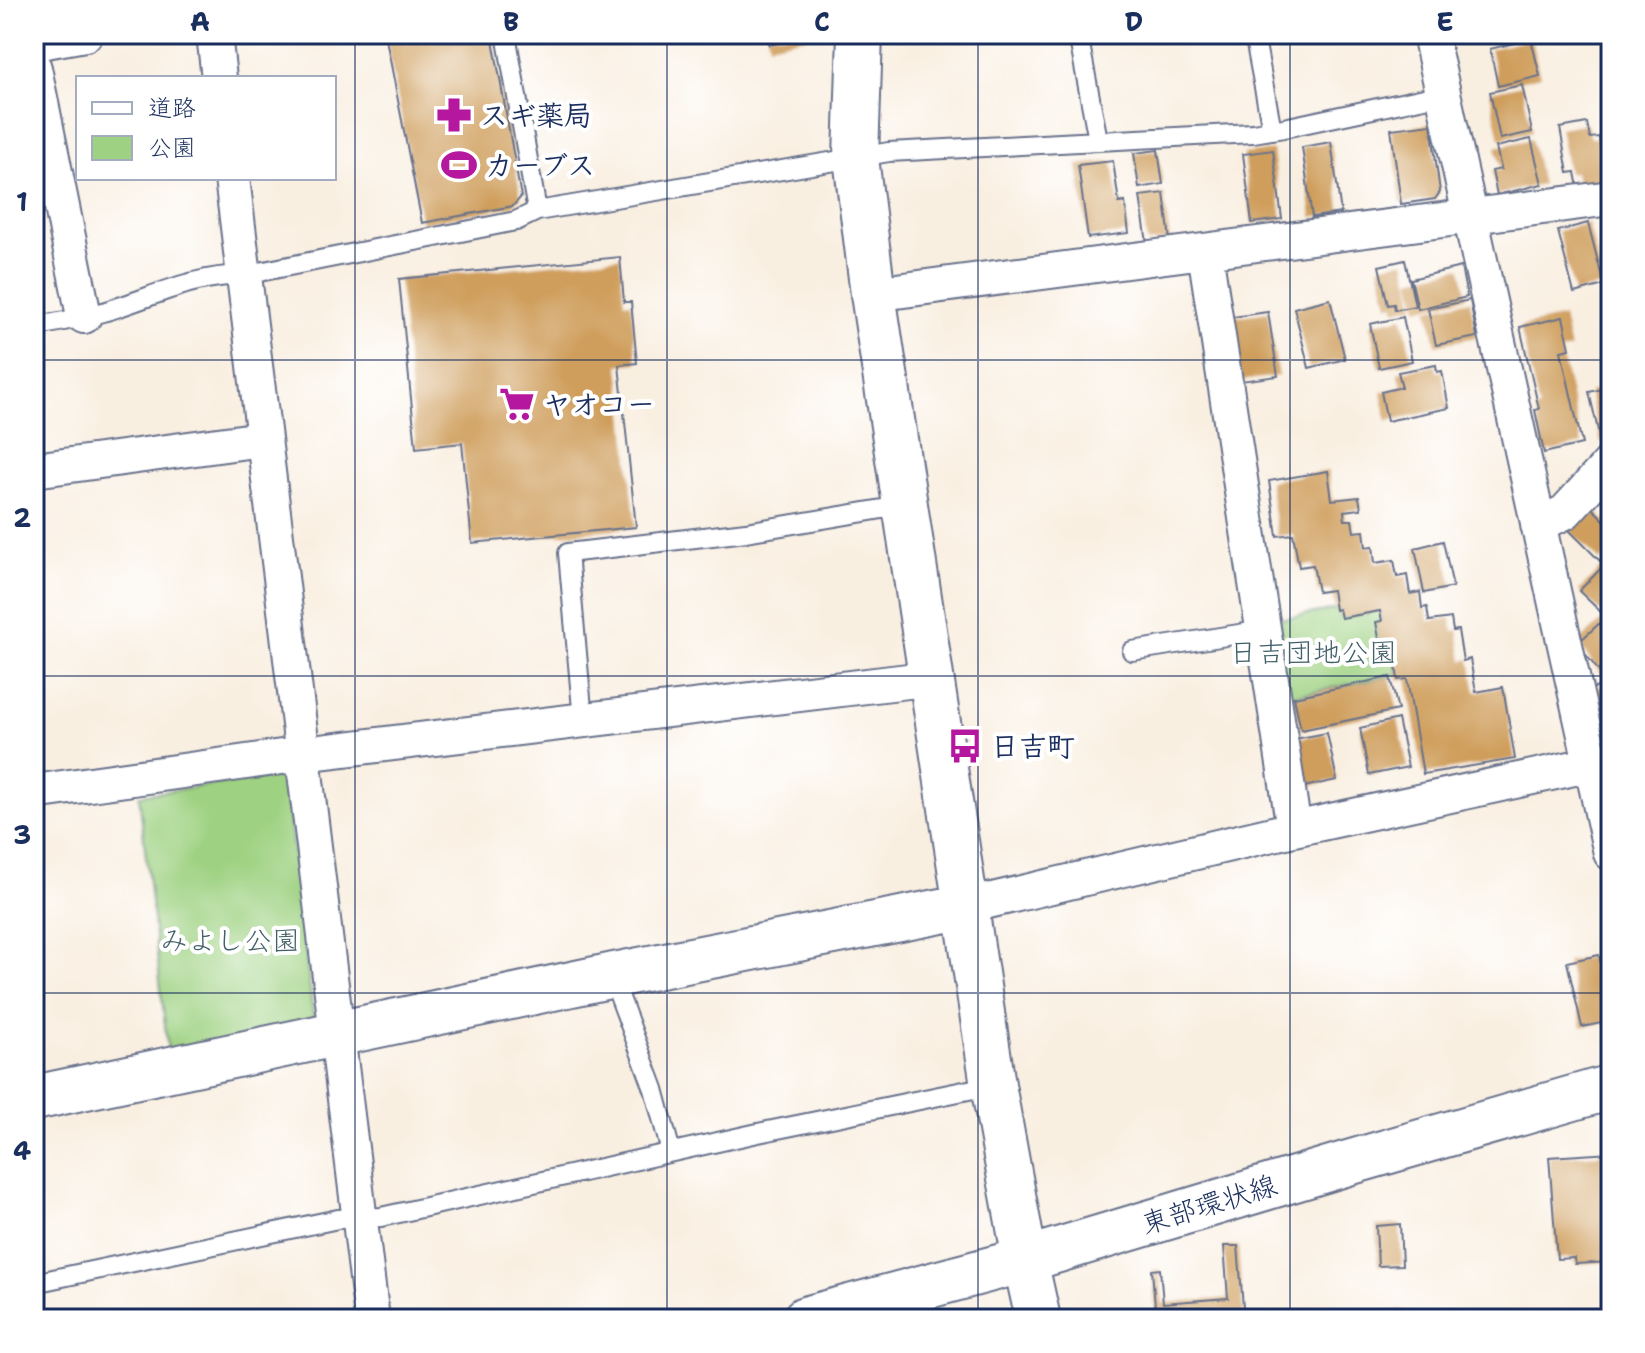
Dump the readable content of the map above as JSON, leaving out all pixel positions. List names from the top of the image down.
{
  "streets": {
    "street": ["東部環状線"]
  },
  "parks": ["日吉団地公園", "みよし公園"],
  "places": {
    "pharmacy": ["スギ薬局"],
    "sports": ["カーブス"],
    "supermarket": ["ヤオコー"],
    "bus stop": ["日吉町"]
  },
  "legend": ["道路", "公園"],
  "grid": {
    "columns": [
      "A",
      "B",
      "C",
      "D",
      "E"
    ],
    "rows": [
      "1",
      "2",
      "3",
      "4"
    ]
  }
}
